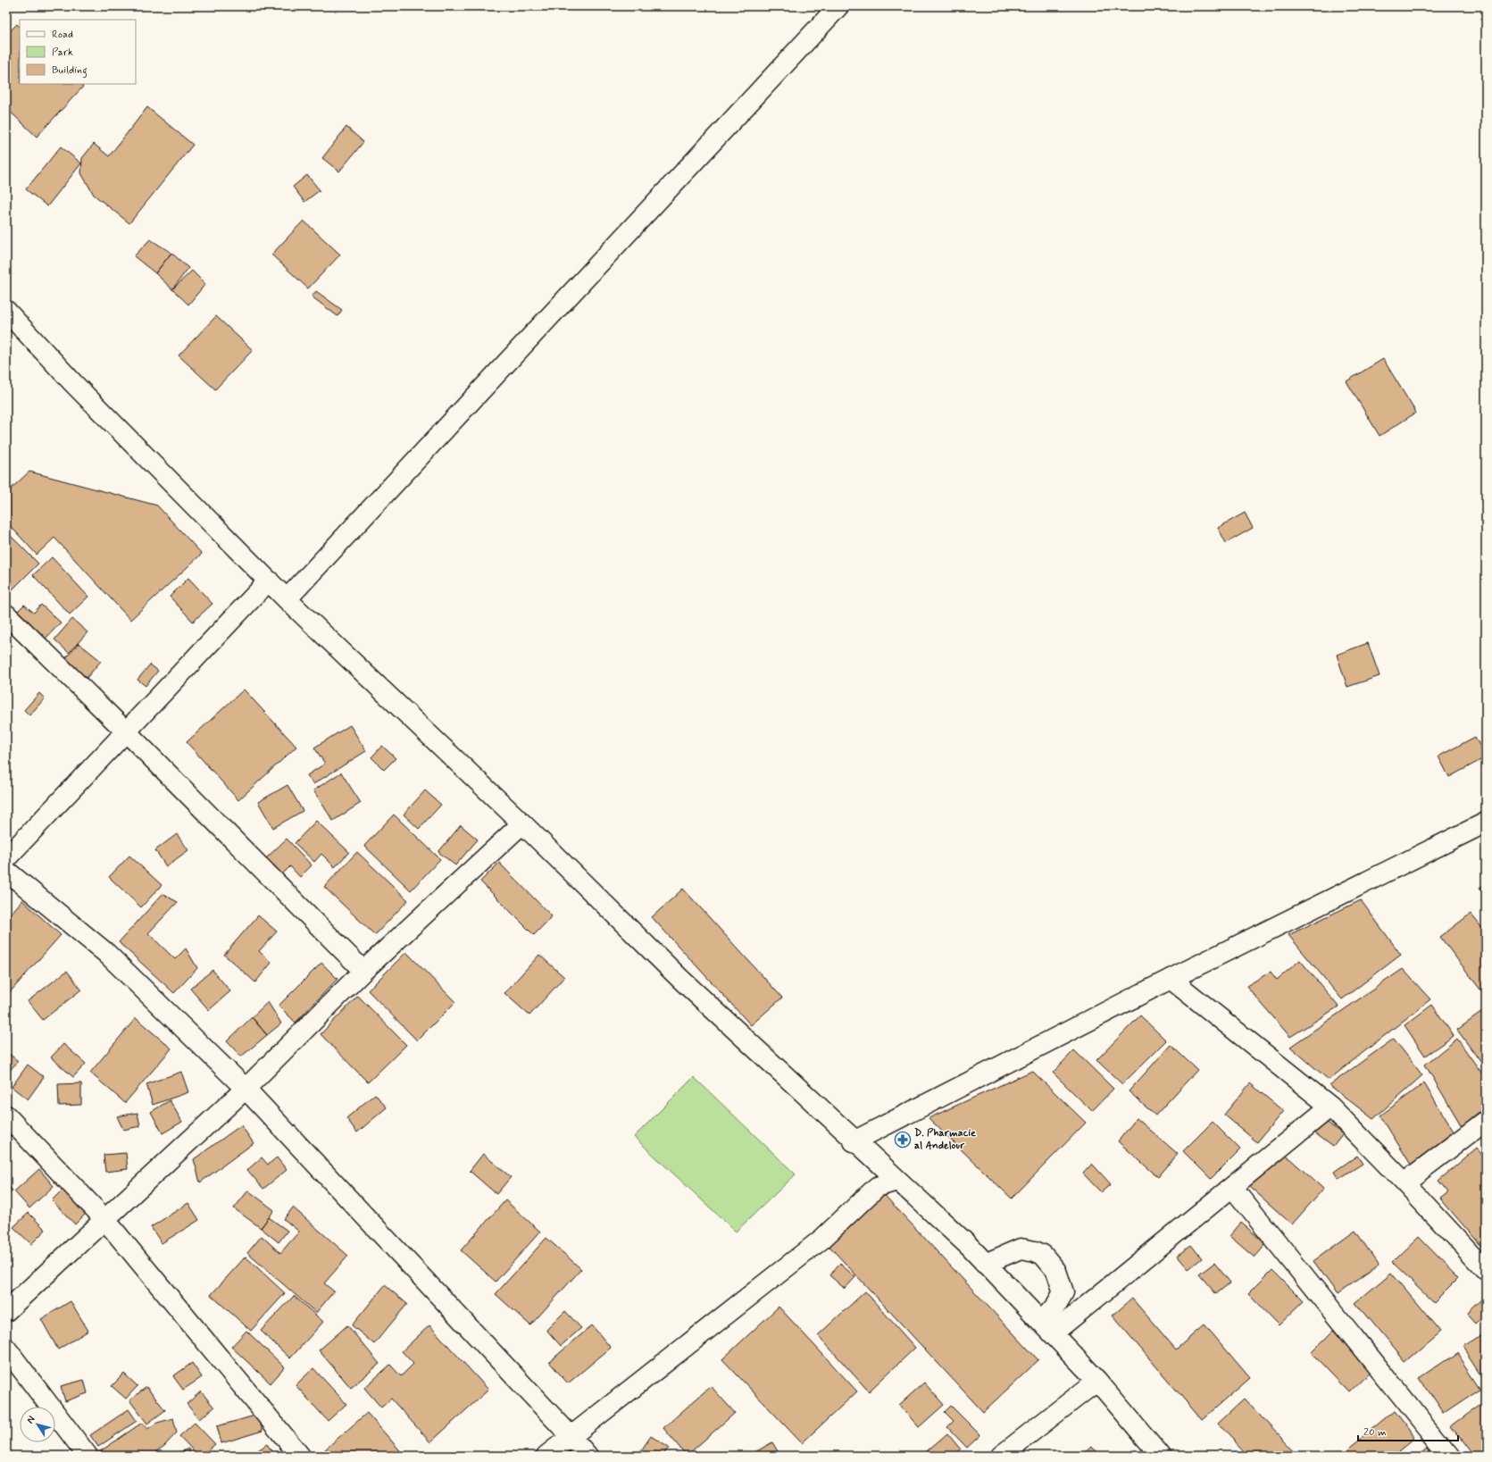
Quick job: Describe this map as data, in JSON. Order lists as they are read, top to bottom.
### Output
{
  "places": {
    "pharmacy": ["D. Pharmacie al Andelour"]
  },
  "legend": ["Road", "Park", "Building"],
  "scale_bar": "20 m",
  "north": "top left"
}
